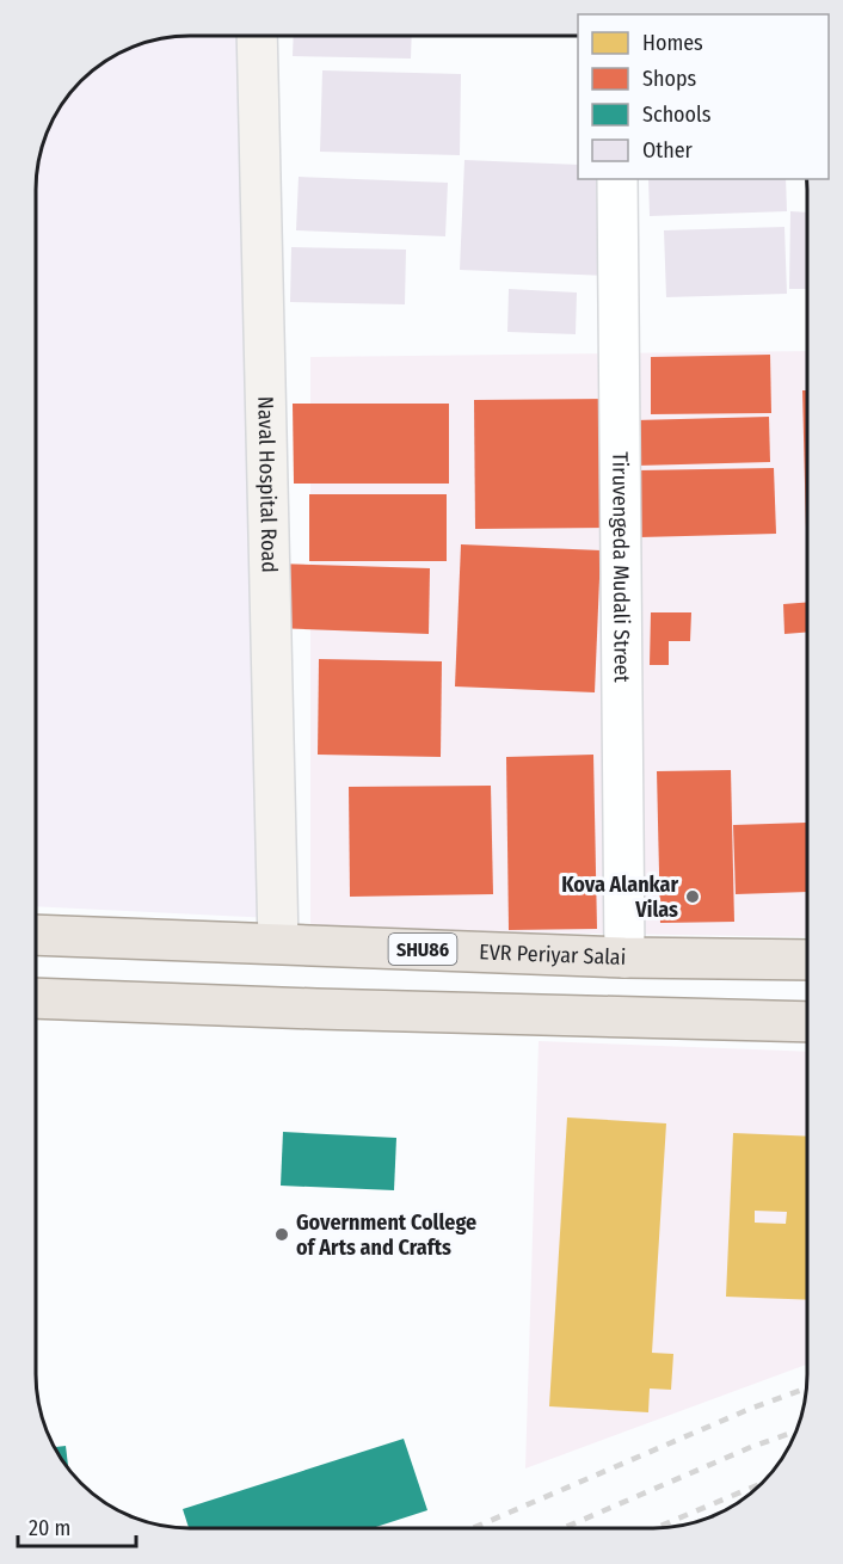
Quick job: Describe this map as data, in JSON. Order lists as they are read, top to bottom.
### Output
{
  "streets": {
    "main road": ["SHU86", "EVR Periyar Salai"],
    "street": ["Naval Hospital Road", "Tiruvengeda Mudali Street"]
  },
  "crossings": [
    ["Naval Hospital Road", "EVR Periyar Salai"],
    ["Tiruvengeda Mudali Street", "EVR Periyar Salai"]
  ],
  "places": ["Kova Alankar Vilas", "Government College of Arts and Crafts"],
  "legend": [
    "Homes",
    "Shops",
    "Schools",
    "Other"
  ],
  "scale_bar": "20 m"
}
